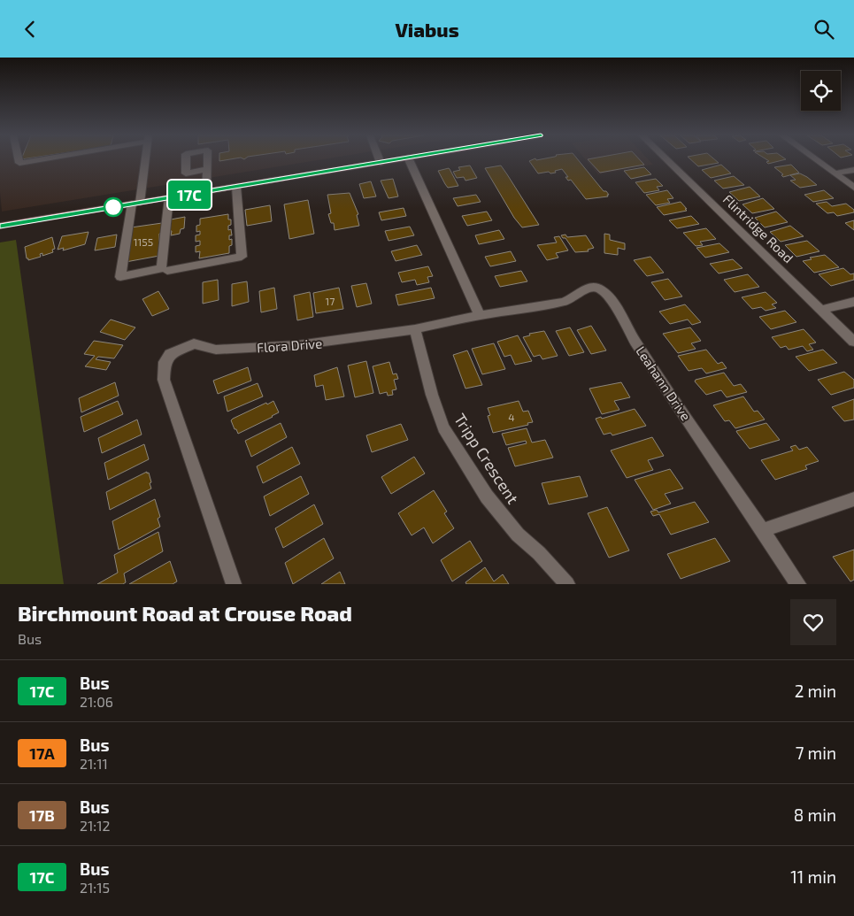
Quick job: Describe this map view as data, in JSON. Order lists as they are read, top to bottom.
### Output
{
  "streets": {
    "street": [
      "Flintridge Road",
      "Flora Drive",
      "Leahann Drive",
      "Tripp Crescent"
    ]
  },
  "crossings": [
    ["Flora Drive", "Leahann Drive"],
    ["Flora Drive", "Tripp Crescent"]
  ],
  "lines": ["bus line 17C"],
  "house_numbers": ["1155", "17", "4"],
  "page": {
    "header": "Viabus",
    "on_map": "17C",
    "heading": ["Birchmount Road at Crouse Road", "Bus"],
    "list": [
      {
        "mark": "17C",
        "name": "Bus",
        "note": "21:06",
        "value": "2 min"
      },
      {
        "mark": "17A",
        "name": "Bus",
        "note": "21:11",
        "value": "7 min"
      },
      {
        "mark": "17B",
        "name": "Bus",
        "note": "21:12",
        "value": "8 min"
      },
      {
        "mark": "17C",
        "name": "Bus",
        "note": "21:15",
        "value": "11 min"
      }
    ]
  }
}
